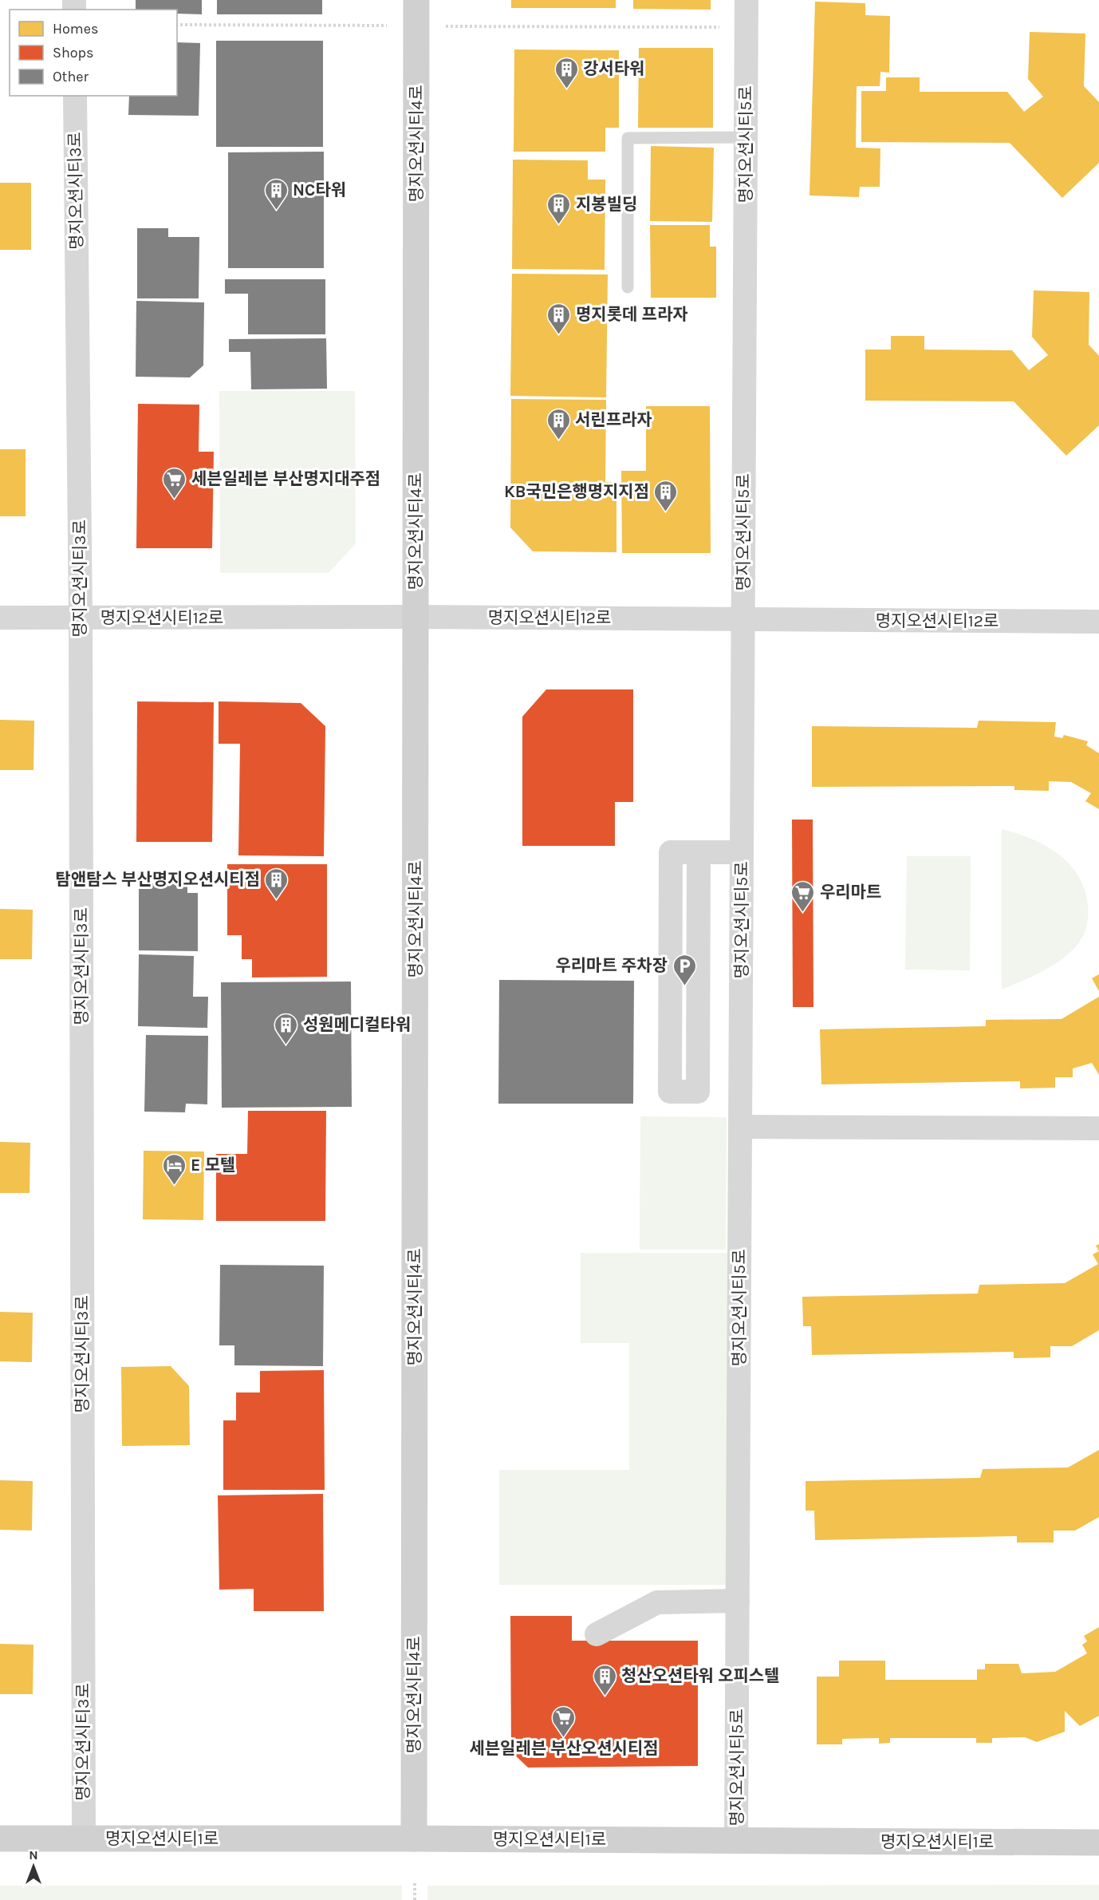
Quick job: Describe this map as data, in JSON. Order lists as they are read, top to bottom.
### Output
{
  "streets": {
    "main road": ["명지오션시티4로", "명지오션시티1로"],
    "street": ["명지오션시티5로", "명지오션시티3로", "명지오션시티12로"]
  },
  "crossings": [
    ["명지오션시티4로", "명지오션시티12로"],
    ["명지오션시티4로", "명지오션시티1로"],
    ["명지오션시티5로", "명지오션시티12로"],
    ["명지오션시티5로", "명지오션시티1로"],
    ["명지오션시티3로", "명지오션시티12로"],
    ["명지오션시티3로", "명지오션시티1로"]
  ],
  "places": {
    "building": [
      "강서타워",
      "NC타워",
      "지봉빌딩",
      "명지롯데 프라자",
      "서린프라자",
      "KB국민은행명지지점",
      "탐앤탐스 부산명지오션시티점",
      "성원메디컬타워",
      "청산오션타워 오피스텔"
    ],
    "supermarket": ["세븐일레븐 부산명지대주점", "우리마트", "세븐일레븐 부산오션시티점"],
    "parking": ["우리마트 주차장"],
    "hotel": ["E 모텔"]
  },
  "legend": ["Homes", "Shops", "Other"],
  "north": "top"
}
